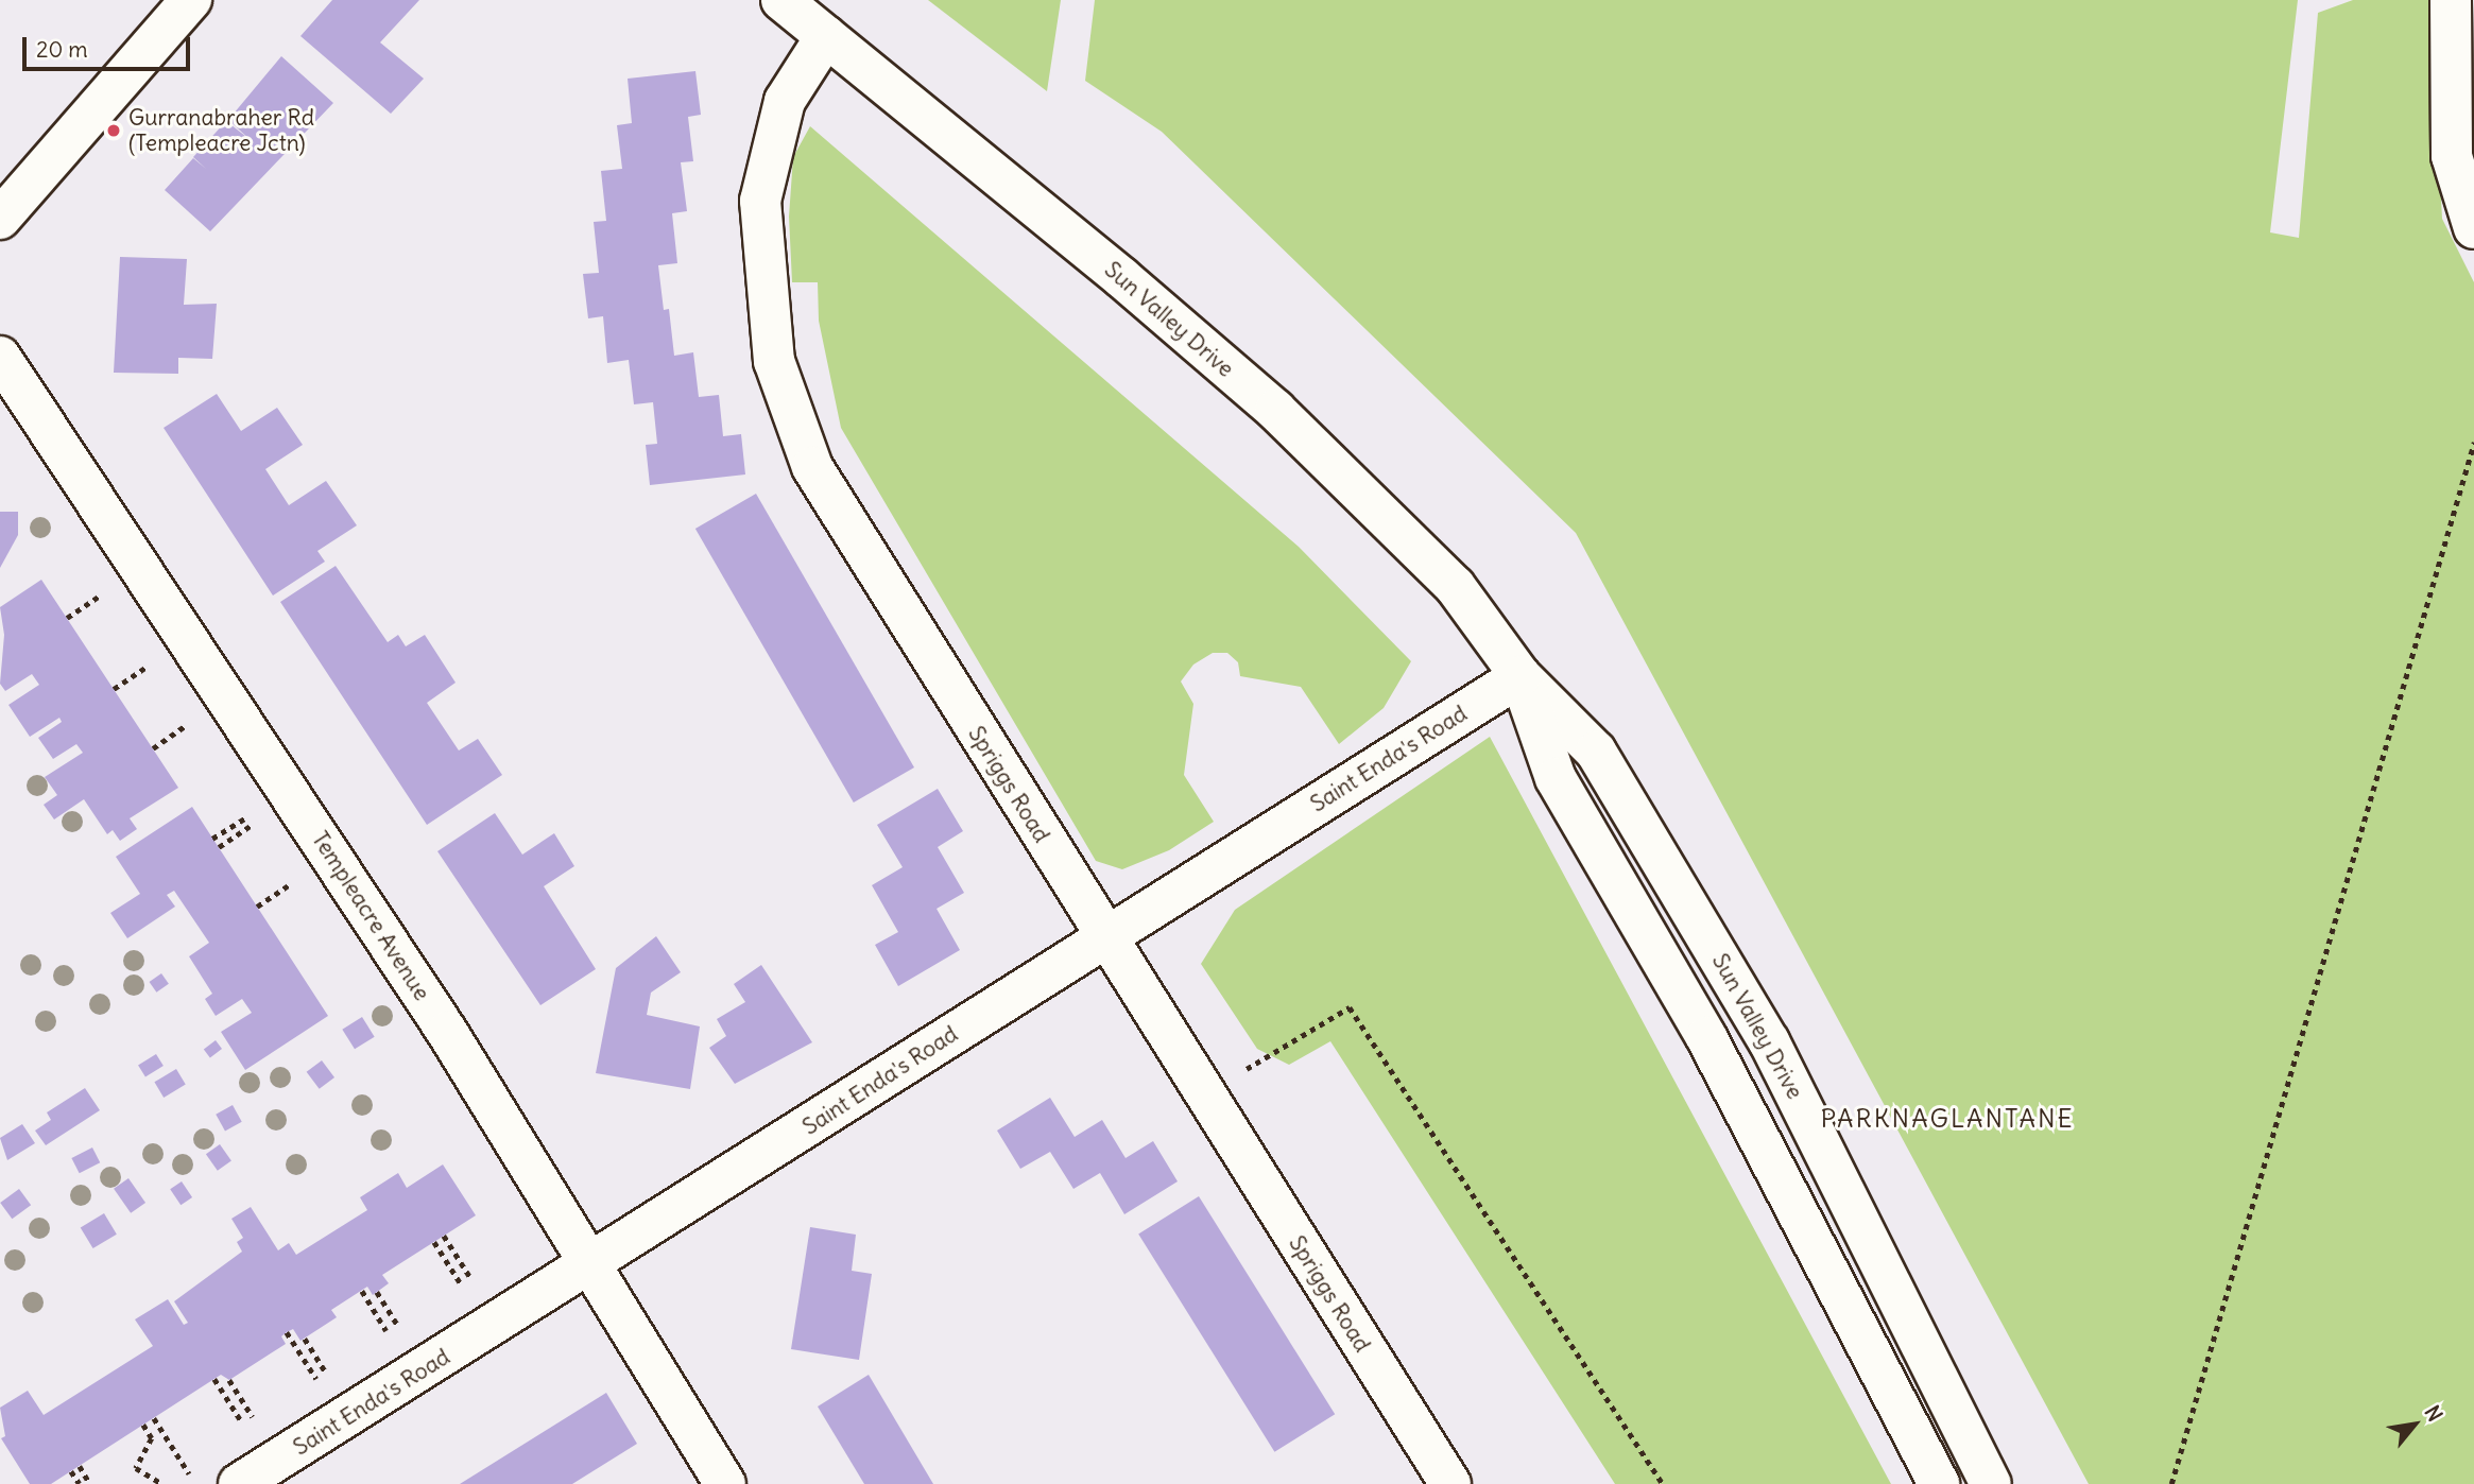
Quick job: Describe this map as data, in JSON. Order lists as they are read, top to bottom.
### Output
{
  "streets": {
    "street": [
      "Sun Valley Drive",
      "Saint Enda's Road",
      "Spriggs Road",
      "Templeacre Avenue"
    ]
  },
  "crossings": [
    ["Sun Valley Drive", "Saint Enda's Road"],
    ["Sun Valley Drive", "Spriggs Road"],
    ["Saint Enda's Road", "Spriggs Road"],
    ["Saint Enda's Road", "Templeacre Avenue"]
  ],
  "districts": ["PARKNAGLANTANE"],
  "places": ["Gurranabraher Rd (Templeacre Jctn)"],
  "scale_bar": "20 m",
  "north": "top right"
}
